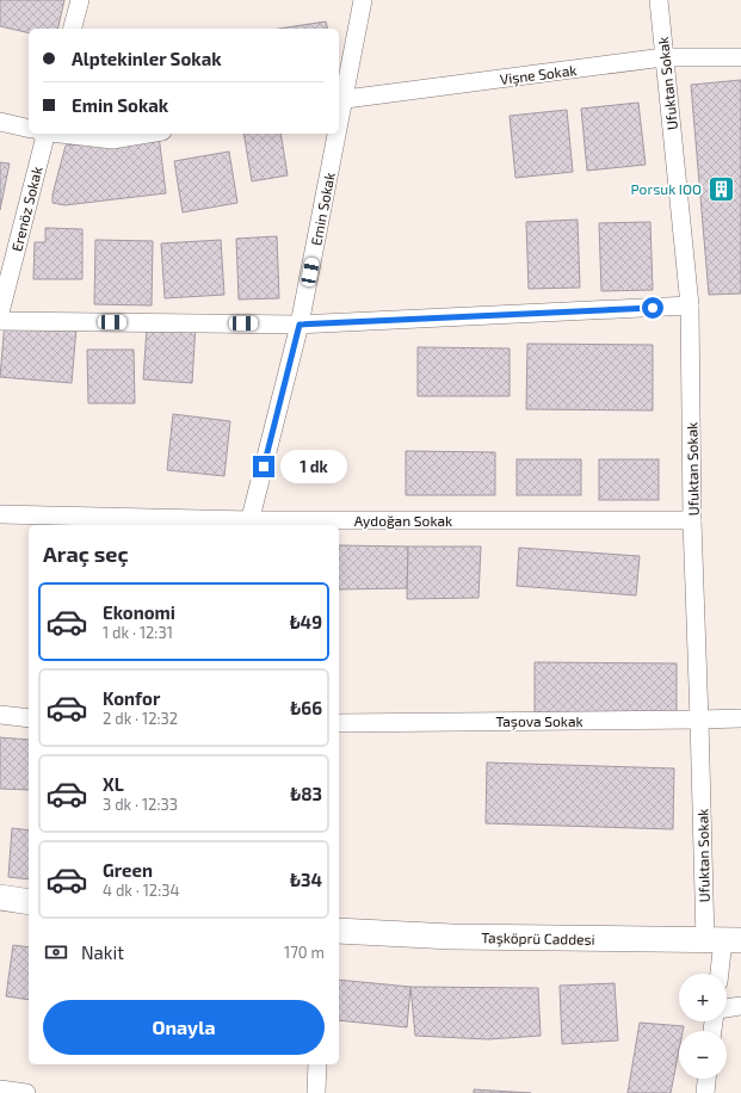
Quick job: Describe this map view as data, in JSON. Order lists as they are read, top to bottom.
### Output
{
  "streets": {
    "main road": ["Taşköprü Caddesi"],
    "street": [
      "Vişne Sokak",
      "Ufuktan Sokak",
      "Erenöz Sokak",
      "Emin Sokak",
      "Aydoğan Sokak",
      "Taşova Sokak"
    ]
  },
  "crossings": [
    ["Vişne Sokak", "Ufuktan Sokak"],
    ["Vişne Sokak", "Emin Sokak"],
    ["Ufuktan Sokak", "Aydoğan Sokak"],
    ["Ufuktan Sokak", "Taşova Sokak"],
    ["Ufuktan Sokak", "Taşköprü Caddesi"],
    ["Emin Sokak", "Aydoğan Sokak"]
  ],
  "places": {
    "building": ["Porsuk IOO"]
  },
  "page": {
    "banner": ["Alptekinler Sokak", "Emin Sokak"],
    "bubble": "1 dk",
    "heading": "Araç seç",
    "list": [
      {
        "name": "Ekonomi",
        "note": "1 dk · 12:31",
        "value": "₺49"
      },
      {
        "name": "Konfor",
        "note": "2 dk · 12:32",
        "value": "₺66"
      },
      {
        "name": "XL",
        "note": "3 dk · 12:33",
        "value": "₺83"
      },
      {
        "name": "Green",
        "note": "4 dk · 12:34",
        "value": "₺34"
      }
    ],
    "pay": ["Nakit", "170 m"],
    "map_buttons": ["+", "−"],
    "buttons": "Onayla"
  }
}
